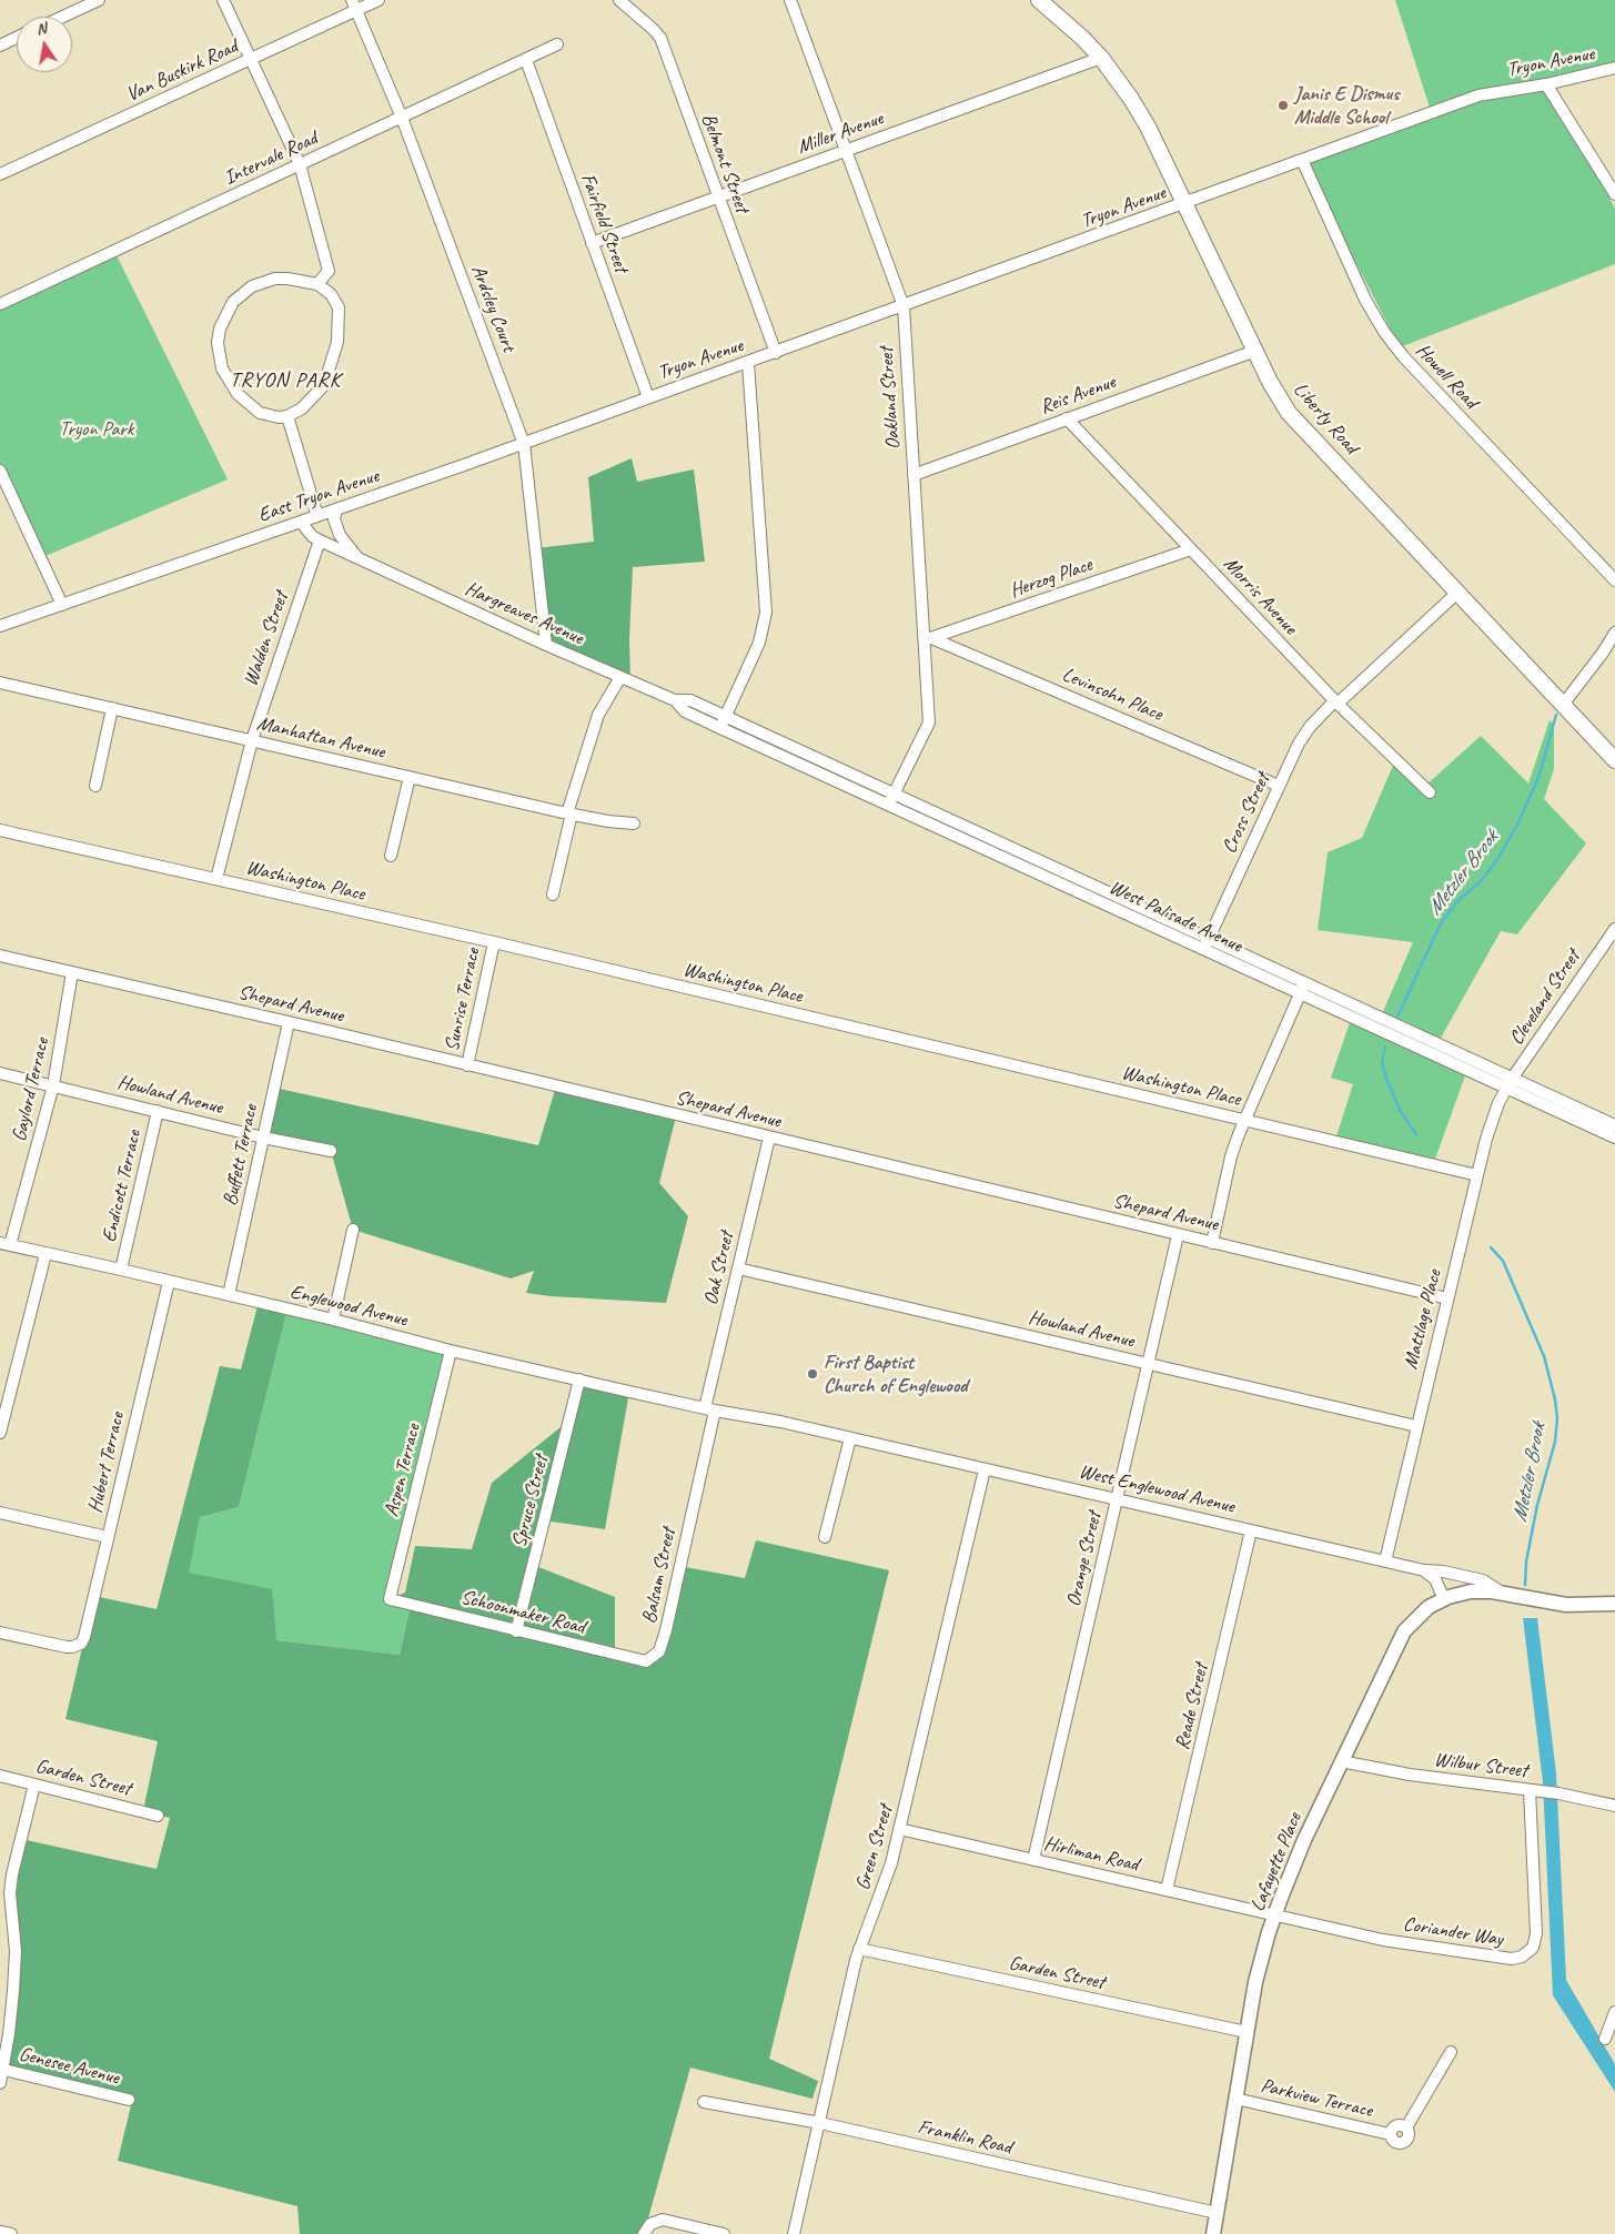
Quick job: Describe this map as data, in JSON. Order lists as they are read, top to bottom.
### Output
{
  "streets": {
    "main road": ["Liberty Road"],
    "street": [
      "Tryon Avenue",
      "Van Buskirk Road",
      "Miller Avenue",
      "Intervale Road",
      "Belmont Street",
      "Fairfield Street",
      "Ardsley Court",
      "Howell Road",
      "Reis Avenue",
      "Oakland Street",
      "East Tryon Avenue",
      "Herzog Place",
      "Morris Avenue",
      "Hargreaves Avenue",
      "Walden Street",
      "Levinsohn Place",
      "Manhattan Avenue",
      "Cross Street",
      "Washington Place",
      "West Palisade Avenue",
      "Cleveland Street",
      "Sunrise Terrace",
      "Shepard Avenue",
      "Gaylord Terrace",
      "Howland Avenue",
      "Buffett Terrace",
      "Endicott Terrace",
      "Oak Street",
      "Englewood Avenue",
      "Mattlage Place",
      "Hubert Terrace",
      "Aspen Terrace",
      "West Englewood Avenue",
      "Spruce Street",
      "Orange Street",
      "Balsam Street",
      "Schoonmaker Road",
      "Reade Street",
      "Wilbur Street",
      "Garden Street",
      "Green Street",
      "Hirliman Road",
      "Lafayette Place",
      "Coriander Way",
      "Genesee Avenue",
      "Parkview Terrace",
      "Franklin Road"
    ]
  },
  "crossings": [
    ["Tryon Avenue", "Belmont Street"],
    ["Tryon Avenue", "Fairfield Street"],
    ["Tryon Avenue", "Howell Road"],
    ["Tryon Avenue", "Oakland Street"],
    ["Tryon Avenue", "Liberty Road"],
    ["Tryon Avenue", "East Tryon Avenue"],
    ["Van Buskirk Road", "Ardsley Court"],
    ["Miller Avenue", "Belmont Street"],
    ["Miller Avenue", "Fairfield Street"],
    ["Miller Avenue", "Oakland Street"],
    ["Miller Avenue", "Liberty Road"],
    ["Intervale Road", "Fairfield Street"],
    ["Intervale Road", "Ardsley Court"],
    ["Fairfield Street", "East Tryon Avenue"],
    ["Ardsley Court", "East Tryon Avenue"],
    ["Ardsley Court", "Hargreaves Avenue"],
    ["Reis Avenue", "Oakland Street"],
    ["Reis Avenue", "Liberty Road"],
    ["Reis Avenue", "Morris Avenue"],
    ["Oakland Street", "Herzog Place"],
    ["Oakland Street", "Levinsohn Place"],
    ["Oakland Street", "West Palisade Avenue"],
    ["Liberty Road", "Cross Street"],
    ["East Tryon Avenue", "Hargreaves Avenue"],
    ["Herzog Place", "Morris Avenue"],
    ["Herzog Place", "Levinsohn Place"],
    ["Morris Avenue", "Cross Street"],
    ["Hargreaves Avenue", "Walden Street"],
    ["Hargreaves Avenue", "West Palisade Avenue"],
    ["Walden Street", "Manhattan Avenue"],
    ["Walden Street", "Washington Place"],
    ["Levinsohn Place", "Cross Street"],
    ["Cross Street", "West Palisade Avenue"],
    ["Washington Place", "Sunrise Terrace"],
    ["Washington Place", "Mattlage Place"],
    ["West Palisade Avenue", "Cleveland Street"],
    ["West Palisade Avenue", "Mattlage Place"],
    ["Cleveland Street", "Mattlage Place"],
    ["Sunrise Terrace", "Shepard Avenue"],
    ["Shepard Avenue", "Gaylord Terrace"],
    ["Shepard Avenue", "Buffett Terrace"],
    ["Shepard Avenue", "Oak Street"],
    ["Shepard Avenue", "Mattlage Place"],
    ["Shepard Avenue", "Orange Street"],
    ["Gaylord Terrace", "Howland Avenue"],
    ["Gaylord Terrace", "Englewood Avenue"],
    ["Howland Avenue", "Buffett Terrace"],
    ["Howland Avenue", "Endicott Terrace"],
    ["Howland Avenue", "Oak Street"],
    ["Howland Avenue", "Mattlage Place"],
    ["Howland Avenue", "Orange Street"],
    ["Buffett Terrace", "Englewood Avenue"],
    ["Endicott Terrace", "Englewood Avenue"],
    ["Oak Street", "West Englewood Avenue"],
    ["Oak Street", "Balsam Street"],
    ["Englewood Avenue", "Hubert Terrace"],
    ["Englewood Avenue", "Aspen Terrace"],
    ["Englewood Avenue", "West Englewood Avenue"],
    ["Englewood Avenue", "Spruce Street"],
    ["Mattlage Place", "West Englewood Avenue"],
    ["Aspen Terrace", "Schoonmaker Road"],
    ["West Englewood Avenue", "Orange Street"],
    ["West Englewood Avenue", "Reade Street"],
    ["West Englewood Avenue", "Green Street"],
    ["West Englewood Avenue", "Lafayette Place"],
    ["Spruce Street", "Schoonmaker Road"],
    ["Orange Street", "Hirliman Road"],
    ["Balsam Street", "Schoonmaker Road"],
    ["Reade Street", "Hirliman Road"],
    ["Wilbur Street", "Lafayette Place"],
    ["Wilbur Street", "Coriander Way"],
    ["Garden Street", "Green Street"],
    ["Garden Street", "Lafayette Place"],
    ["Green Street", "Hirliman Road"],
    ["Green Street", "Franklin Road"],
    ["Hirliman Road", "Lafayette Place"],
    ["Hirliman Road", "Coriander Way"],
    ["Lafayette Place", "Coriander Way"],
    ["Lafayette Place", "Parkview Terrace"],
    ["Lafayette Place", "Franklin Road"]
  ],
  "districts": ["TRYON PARK"],
  "water": ["Metzler Brook"],
  "parks": ["Tryon Park"],
  "places": ["Janis E Dismus Middle School", "First Baptist Church of Englewood"],
  "north": "top"
}
